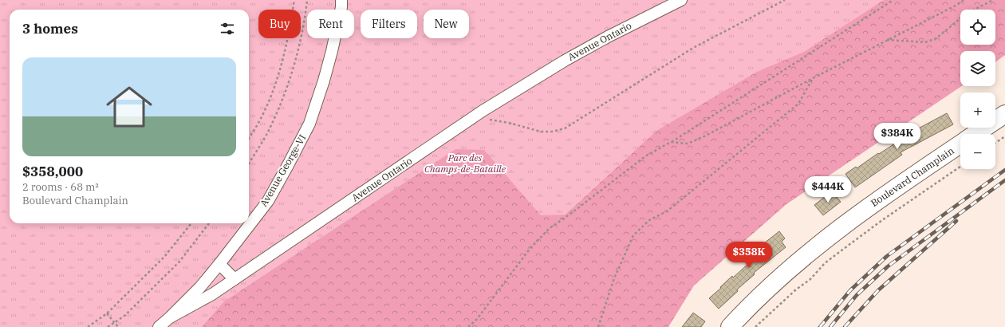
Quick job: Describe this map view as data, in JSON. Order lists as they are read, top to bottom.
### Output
{
  "streets": {
    "main road": ["Boulevard Champlain"],
    "street": ["Avenue Ontario", "Avenue George-VI"]
  },
  "crossings": [
    ["Avenue Ontario", "Avenue George-VI"]
  ],
  "parks": ["Parc des Champs-de-Bataille"],
  "page": {
    "map_buttons": ["+", "−"],
    "chip": [
      "Buy",
      "Rent",
      "Filters",
      "New"
    ],
    "heading": "3 homes",
    "list": [
      {
        "name": "$358,000",
        "note": "2 rooms · 68 m² · Boulevard Champlain"
      }
    ],
    "price": ["$384K", "$444K", "$358K"]
  }
}
